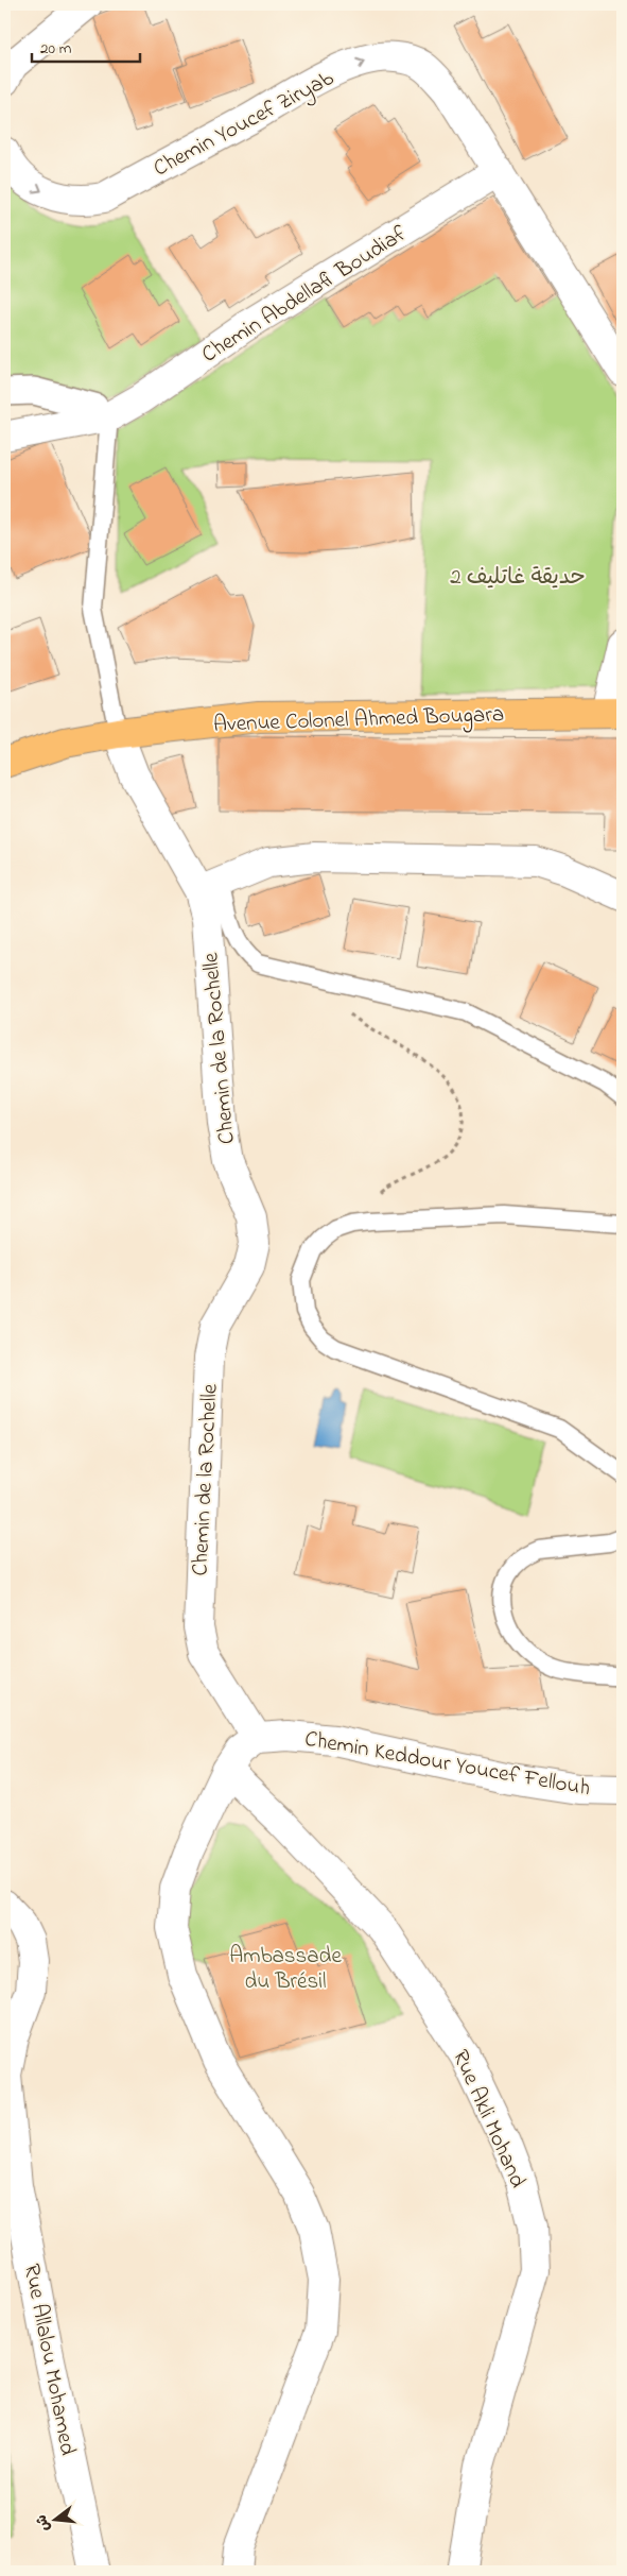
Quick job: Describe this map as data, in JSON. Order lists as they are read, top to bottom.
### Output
{
  "streets": {
    "main road": ["Avenue Colonel Ahmed Bougara"],
    "street": [
      "Chemin Youcef Ziryab",
      "Chemin Abdellafi Boudiaf",
      "Chemin de la Rochelle",
      "Chemin Keddour Youcef Fellouh",
      "Rue Akli Mohand",
      "Rue Allalou Mohamed"
    ]
  },
  "crossings": [
    ["Chemin Youcef Ziryab", "Chemin Abdellafi Boudiaf"],
    ["Avenue Colonel Ahmed Bougara", "Chemin de la Rochelle"],
    ["Chemin de la Rochelle", "Chemin Keddour Youcef Fellouh"]
  ],
  "one_way": ["Chemin Youcef Ziryab"],
  "parks": ["حديقة غاتليف 2", "Ambassade du Brésil"],
  "scale_bar": "20 m",
  "north": "left"
}
